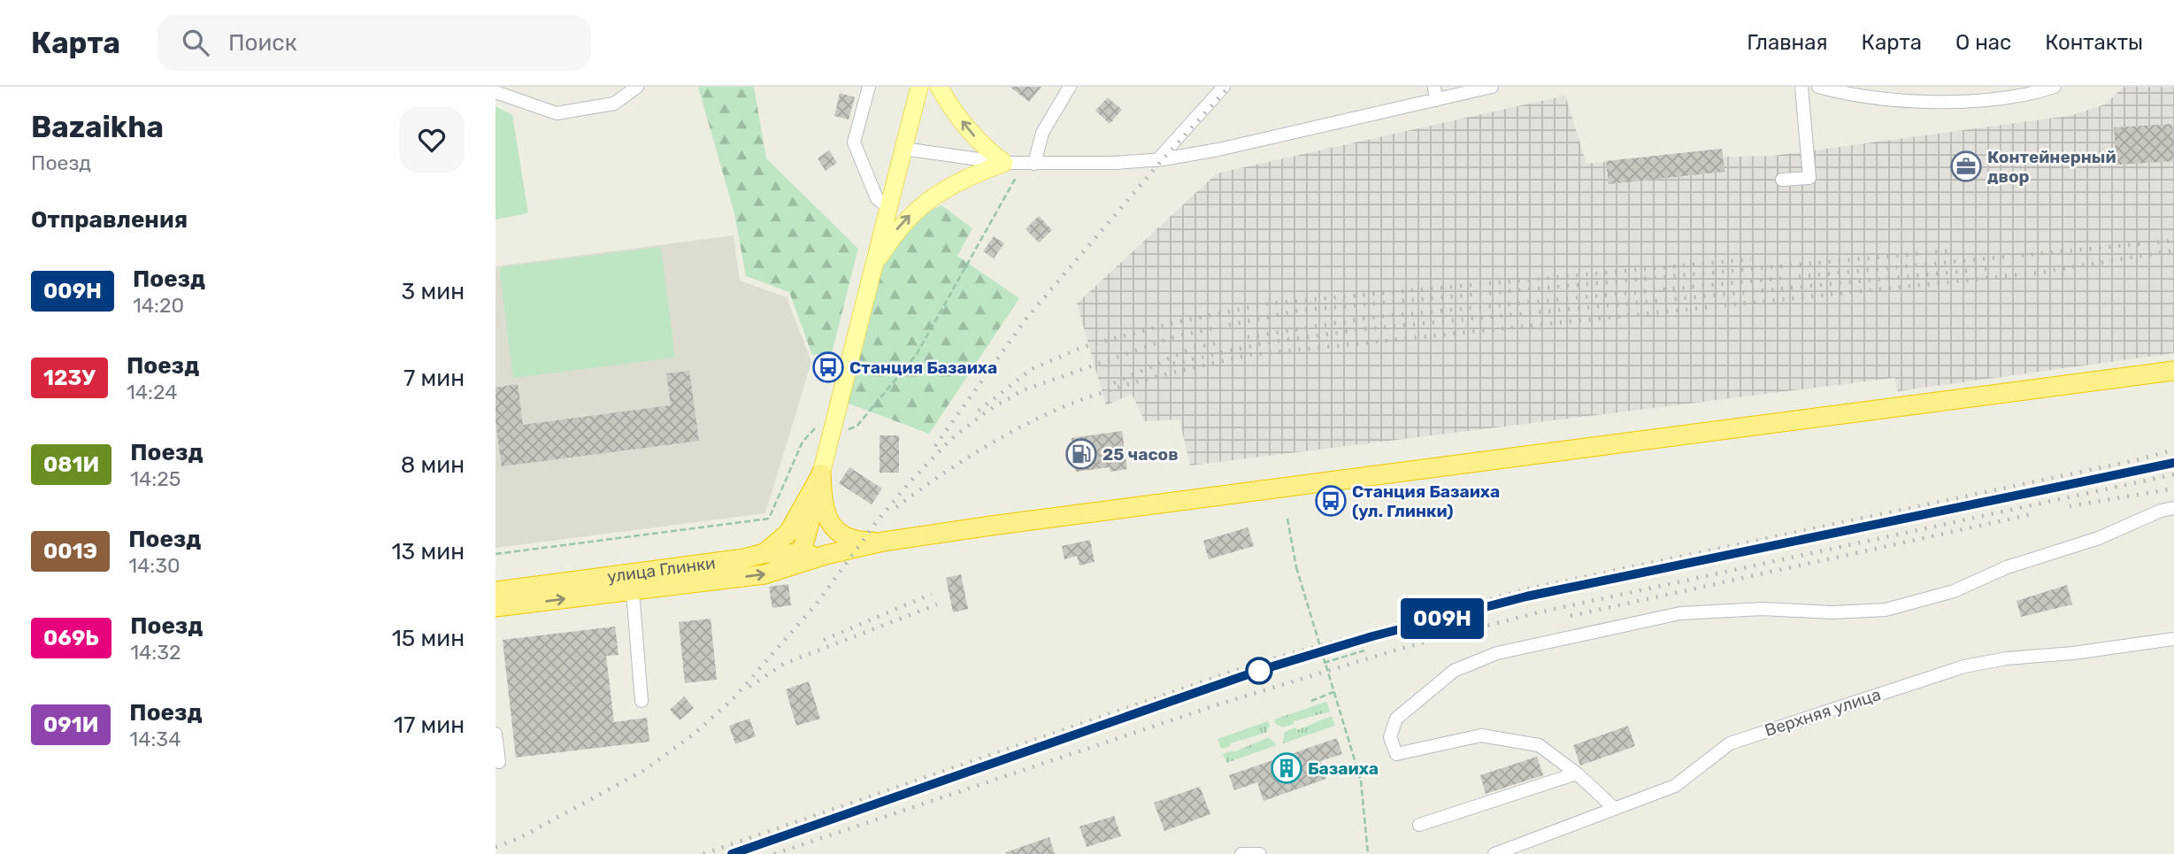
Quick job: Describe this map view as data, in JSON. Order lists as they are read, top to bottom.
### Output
{
  "streets": {
    "highway": ["улица Глинки"],
    "street": ["Верхняя улица"]
  },
  "places": {
    "office": ["Контейнерный двор"],
    "bus stop": ["Станция Базаиха", "Станция Базаиха (ул. Глинки)"],
    "fuel station": ["25 часов"],
    "building": ["Базаиха"]
  },
  "page": {
    "header": "Карта",
    "search": "Поиск",
    "nav": [
      "Главная",
      "Карта",
      "О нас",
      "Контакты"
    ],
    "heading": [
      ["Bazaikha", "Поезд"],
      "Отправления"
    ],
    "on_map": "009Н",
    "list": [
      {
        "mark": "009Н",
        "name": "Поезд",
        "note": "14:20",
        "value": "3 мин"
      },
      {
        "mark": "123У",
        "name": "Поезд",
        "note": "14:24",
        "value": "7 мин"
      },
      {
        "mark": "081И",
        "name": "Поезд",
        "note": "14:25",
        "value": "8 мин"
      },
      {
        "mark": "001Э",
        "name": "Поезд",
        "note": "14:30",
        "value": "13 мин"
      },
      {
        "mark": "069Ь",
        "name": "Поезд",
        "note": "14:32",
        "value": "15 мин"
      },
      {
        "mark": "091И",
        "name": "Поезд",
        "note": "14:34",
        "value": "17 мин"
      }
    ]
  }
}
